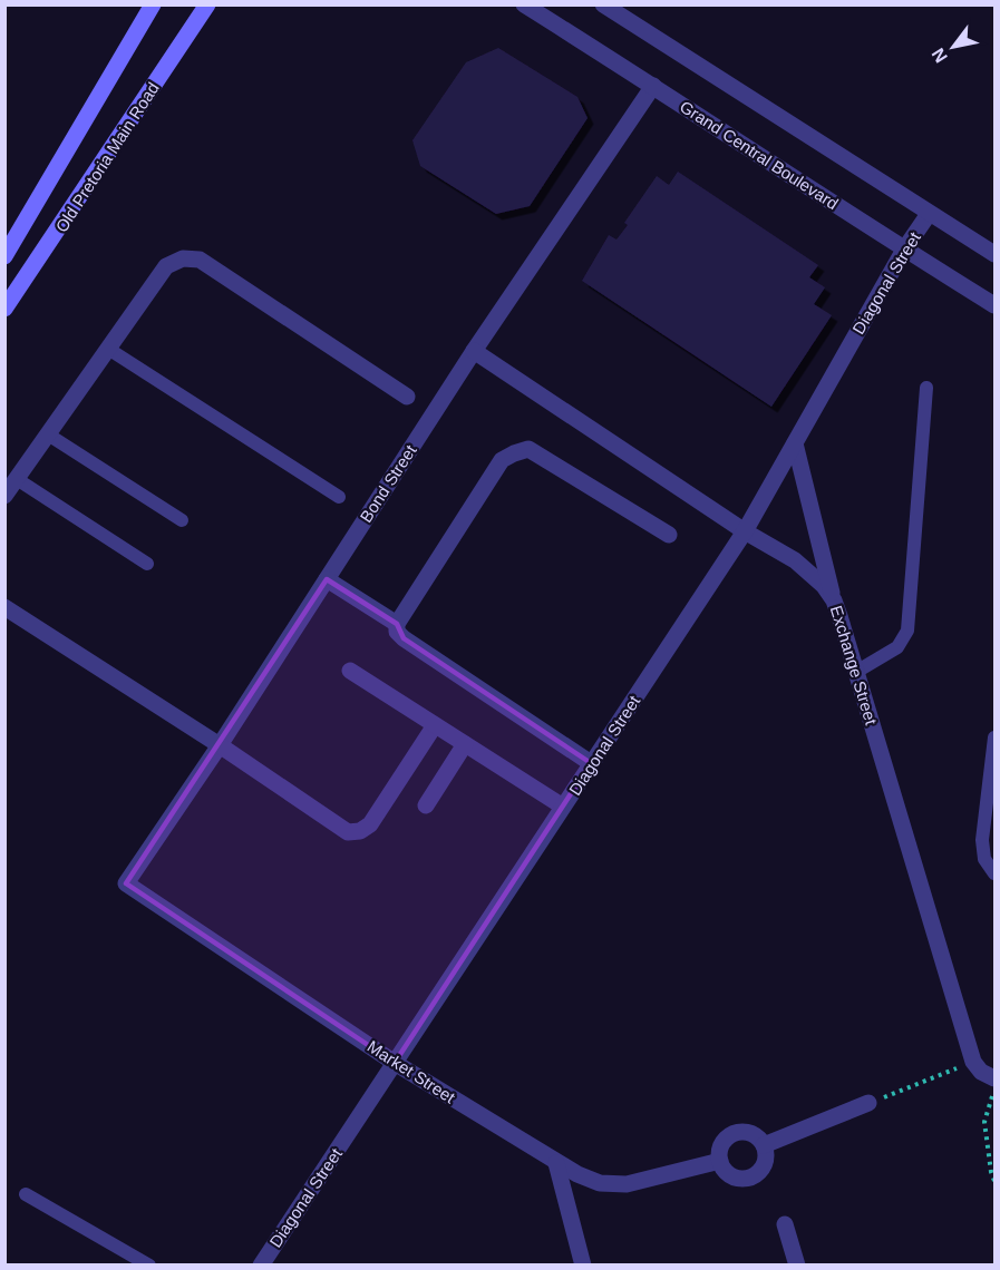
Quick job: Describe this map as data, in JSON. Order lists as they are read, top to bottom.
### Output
{
  "streets": {
    "main road": ["Old Pretoria Main Road"],
    "street": [
      "Grand Central Boulevard",
      "Diagonal Street",
      "Bond Street",
      "Exchange Street",
      "Market Street"
    ]
  },
  "crossings": [
    ["Grand Central Boulevard", "Diagonal Street"],
    ["Grand Central Boulevard", "Bond Street"],
    ["Diagonal Street", "Exchange Street"],
    ["Diagonal Street", "Market Street"],
    ["Bond Street", "Exchange Street"],
    ["Bond Street", "Market Street"]
  ],
  "north": "bottom left"
}
